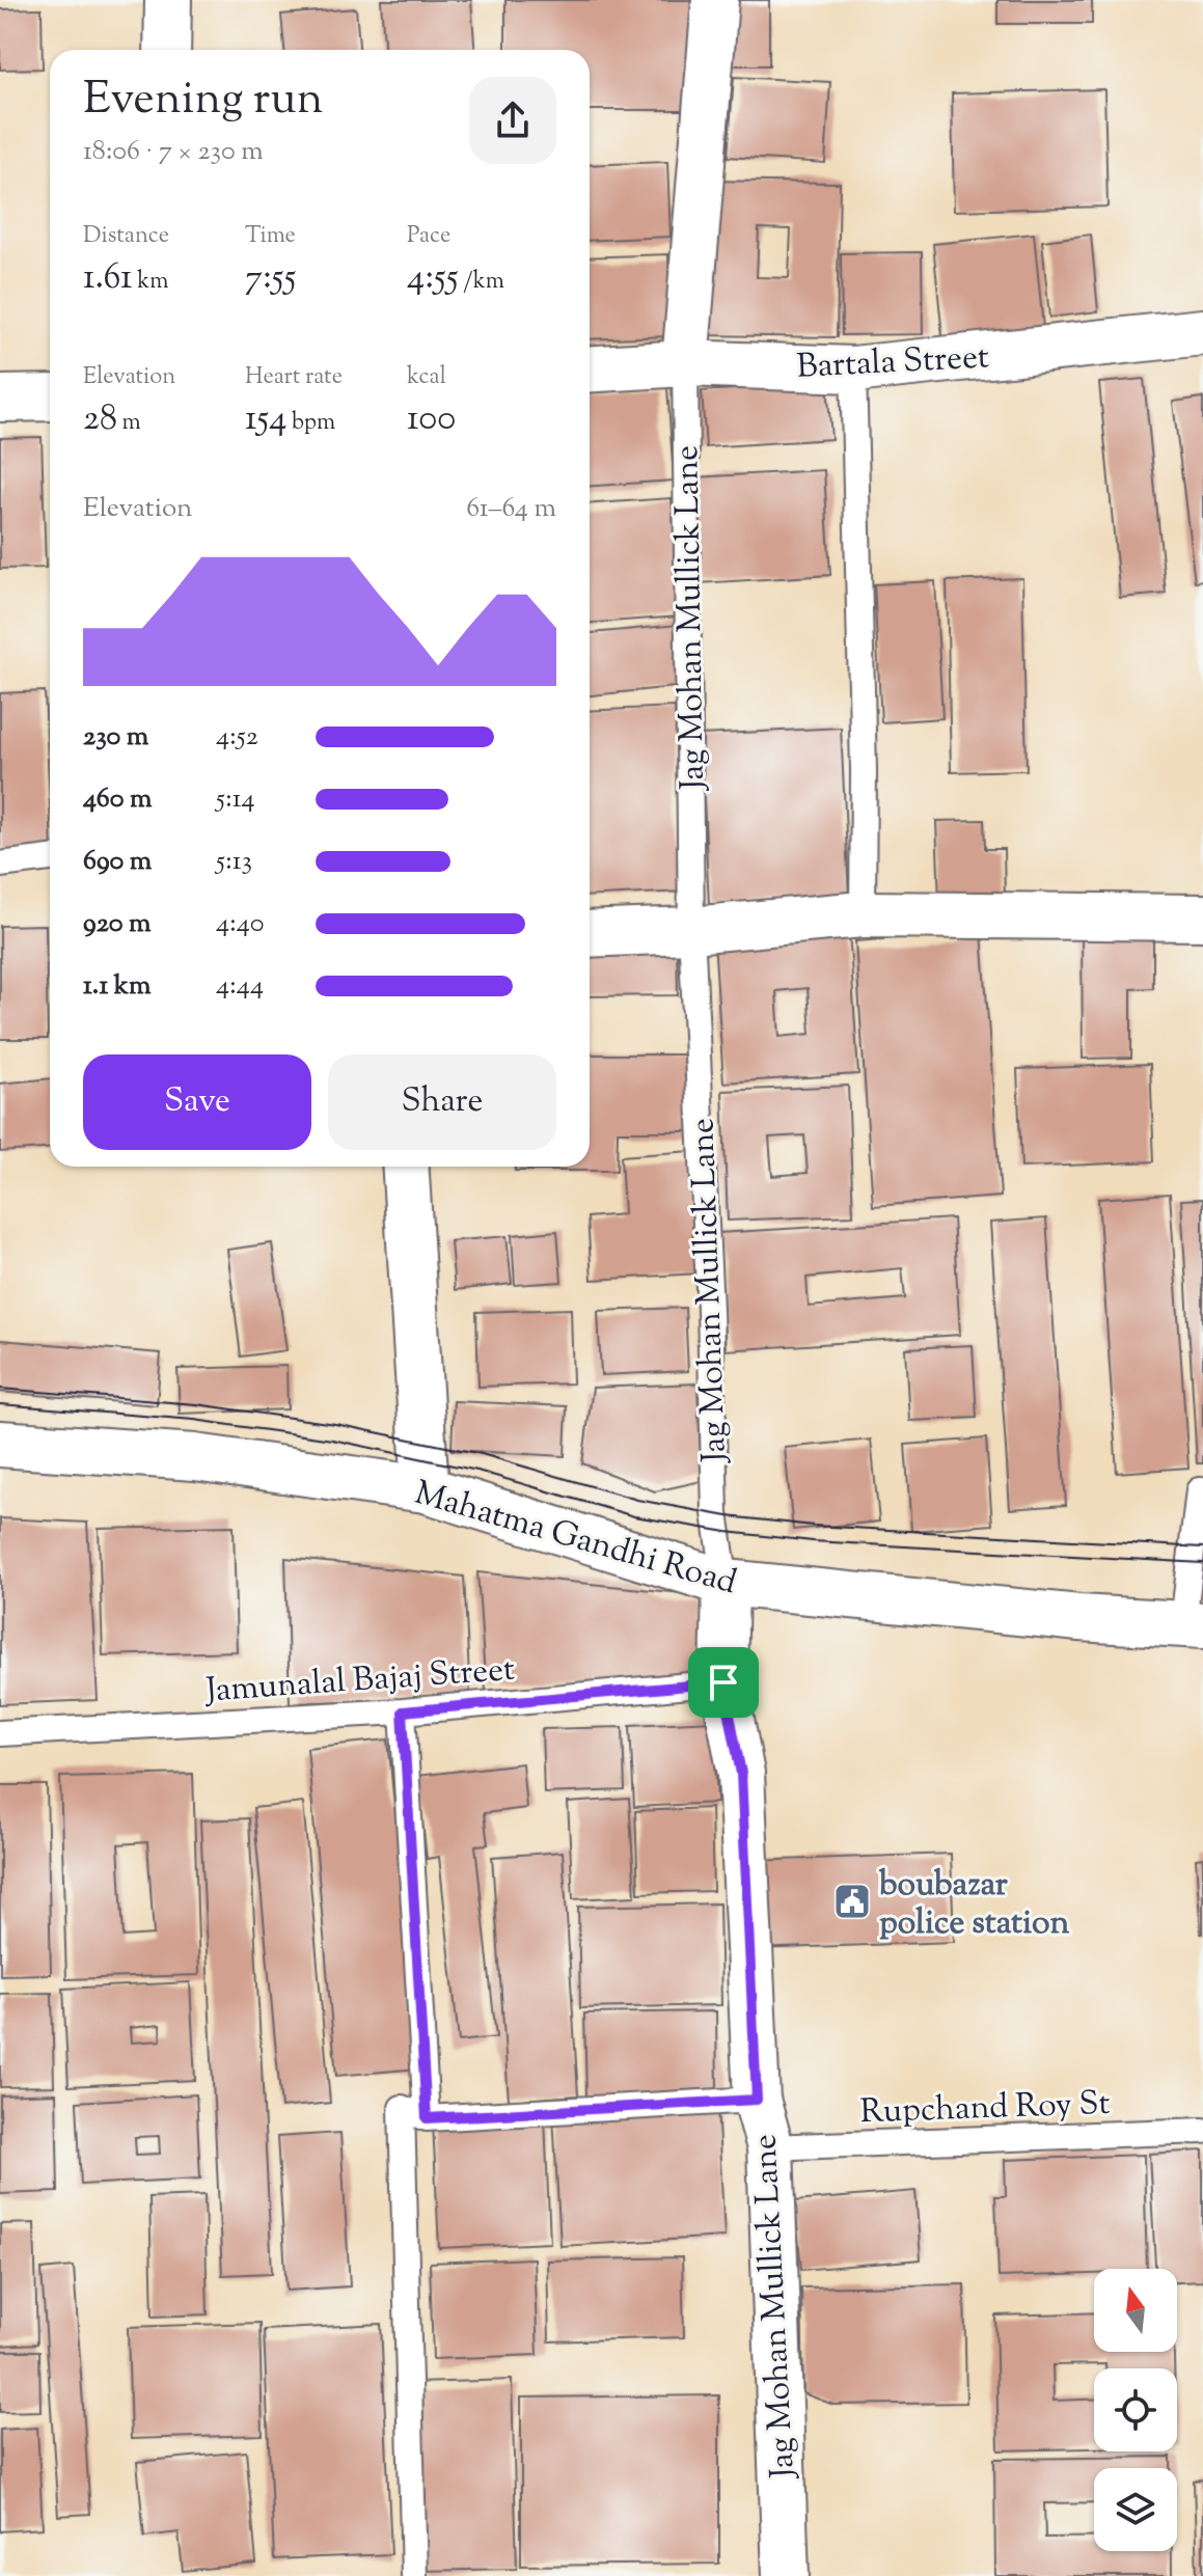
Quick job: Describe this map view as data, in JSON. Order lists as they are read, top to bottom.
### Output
{
  "streets": {
    "street": ["Bartala Street", "Jag Mohan Mullick Lane", "Mahatma Gandhi Road"],
    "lane": ["Jamunalal Bajaj Street", "Rupchand Roy St"]
  },
  "crossings": [
    ["Bartala Street", "Jag Mohan Mullick Lane"],
    ["Jag Mohan Mullick Lane", "Mahatma Gandhi Road"],
    ["Jag Mohan Mullick Lane", "Jamunalal Bajaj Street"],
    ["Jag Mohan Mullick Lane", "Rupchand Roy St"]
  ],
  "places": {
    "public building": ["boubazar police station"]
  },
  "north": "top",
  "page": {
    "heading": ["Evening run", "18:06 · 7 × 230 m"],
    "stats": [
      ["Distance", "1.61 km"],
      ["Time", "7:55"],
      ["Pace", "4:55 /km"],
      ["Elevation", "28 m"],
      ["Heart rate", "154 bpm"],
      ["kcal", "100"]
    ],
    "chart": ["Elevation", "61–64 m"],
    "list": [
      {
        "name": "230 m",
        "note": "4:52"
      },
      {
        "name": "460 m",
        "note": "5:14"
      },
      {
        "name": "690 m",
        "note": "5:13"
      },
      {
        "name": "920 m",
        "note": "4:40"
      },
      {
        "name": "1.1 km",
        "note": "4:44"
      }
    ],
    "buttons": ["Save", "Share"]
  }
}
